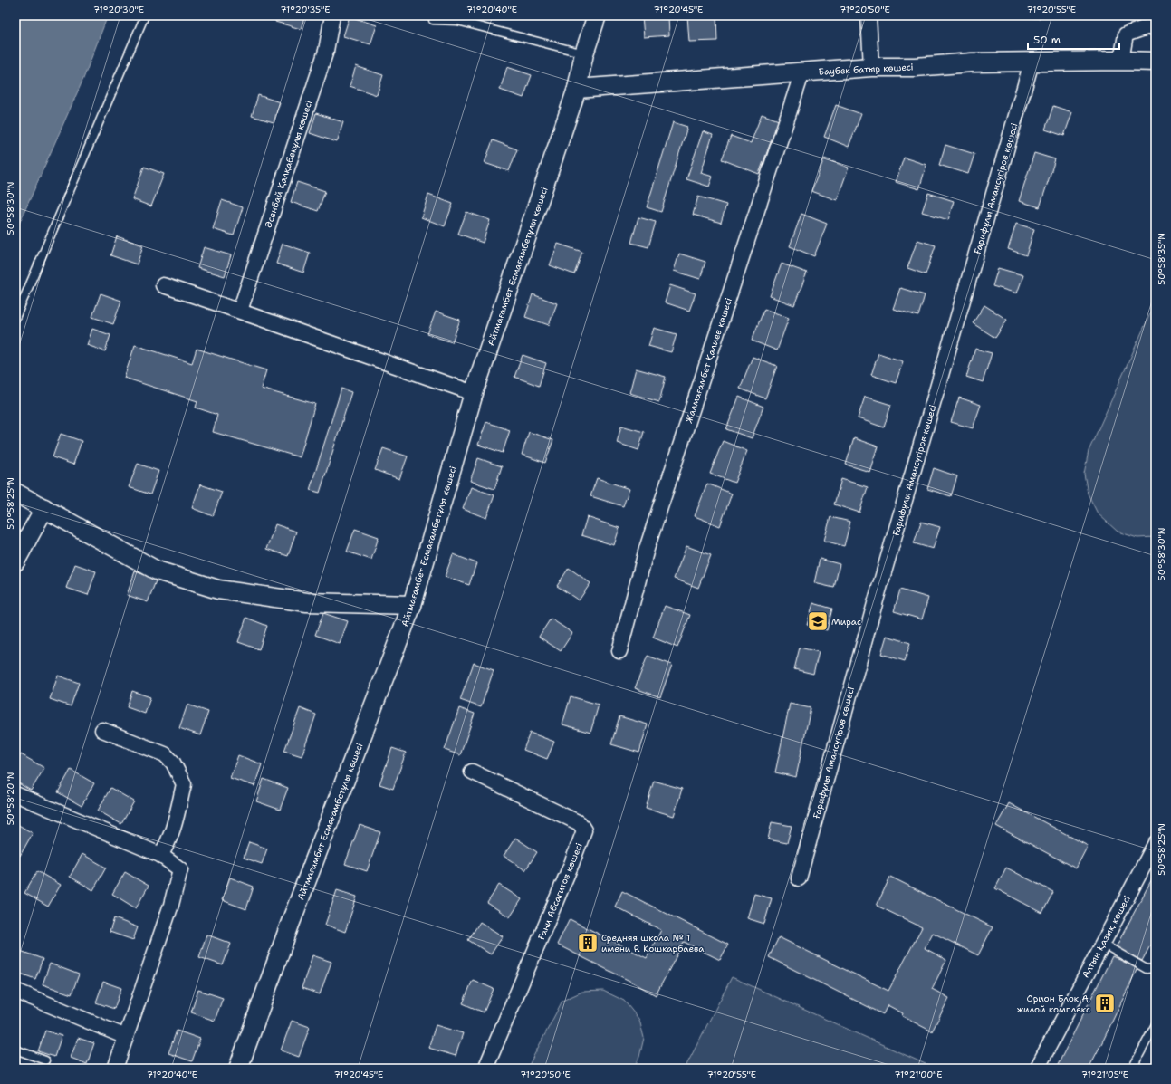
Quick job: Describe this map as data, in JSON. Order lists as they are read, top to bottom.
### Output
{
  "streets": {
    "street": [
      "Баубек батыр көшесі",
      "Әсенбай Қалқабекұлы көшесі",
      "Ғарифұлы Амансүгіров көшесі",
      "Айтмағамбет Есмағамбетұлы көшесі",
      "Жалмағамбет Қалиев көшесі",
      "Ғани Абсагитов көшесі",
      "Алтын Қазық көшесі"
    ]
  },
  "crossings": [
    ["Баубек батыр көшесі", "Ғарифұлы Амансүгіров көшесі"],
    ["Баубек батыр көшесі", "Айтмағамбет Есмағамбетұлы көшесі"],
    ["Баубек батыр көшесі", "Жалмағамбет Қалиев көшесі"]
  ],
  "places": {
    "school or university": ["Мирас"],
    "building": ["Средняя школа № 1 имени Р. Кошкарбаева", "Орион Блок А, жилой комплекс"]
  },
  "scale_bar": "50 m",
  "coordinates": [
    "71°20'30\"E",
    "71°20'35\"E",
    "71°20'40\"E",
    "71°20'45\"E",
    "71°20'50\"E",
    "71°20'55\"E",
    "50°58'30\"N",
    "50°58'35\"N",
    "50°58'25\"N",
    "50°58'20\"N",
    "71°21'00\"E",
    "71°21'05\"E"
  ]
}
